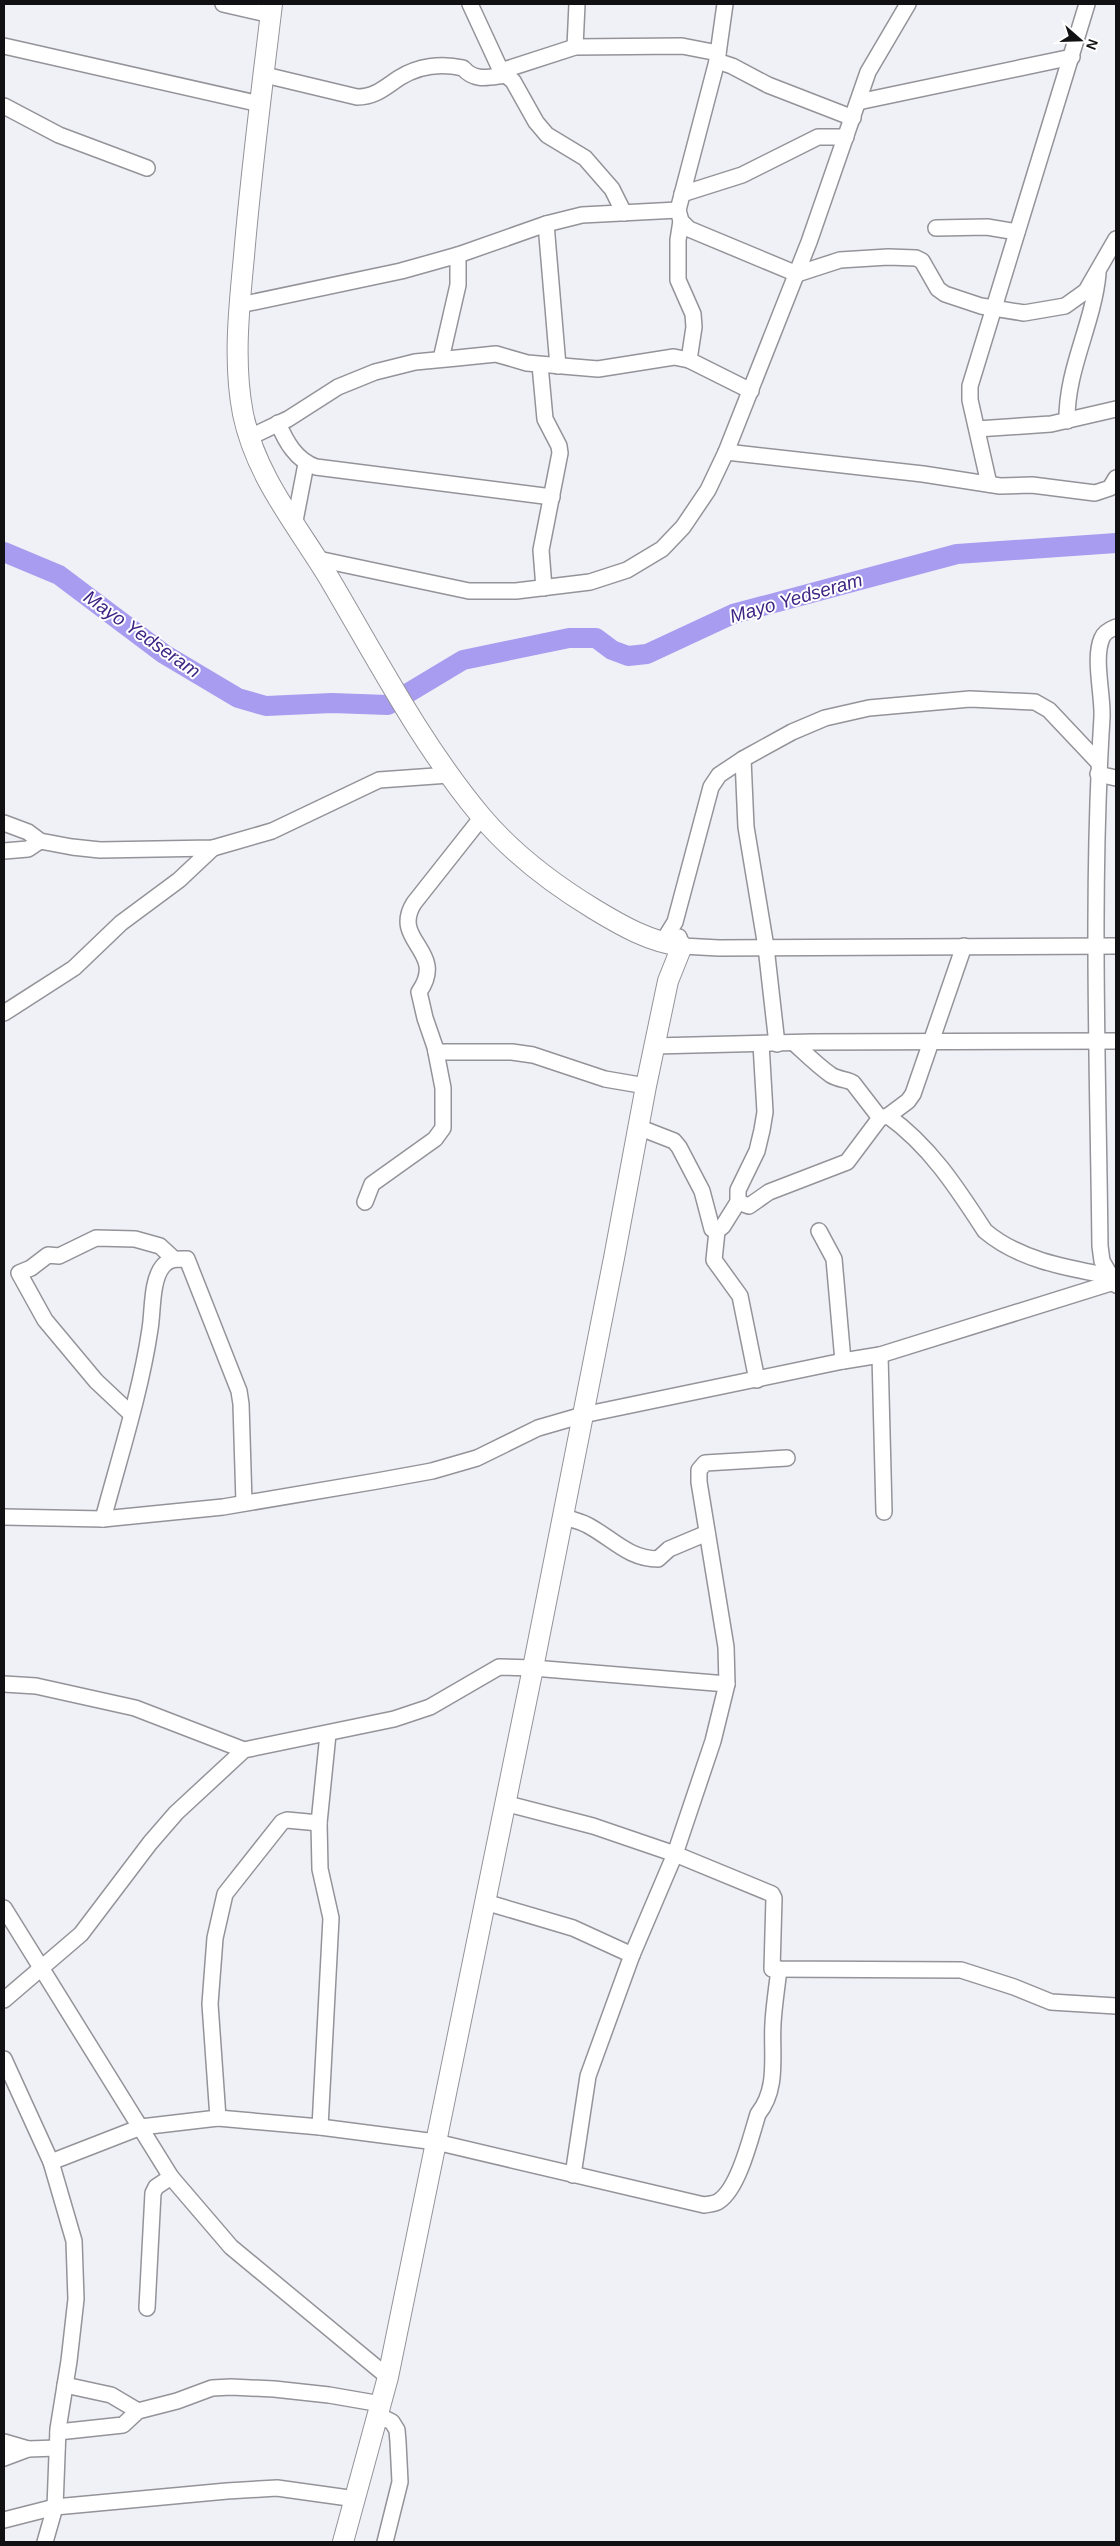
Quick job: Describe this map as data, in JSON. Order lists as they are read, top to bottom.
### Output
{
  "water": ["Mayo Yedseram"],
  "north": "right"
}
